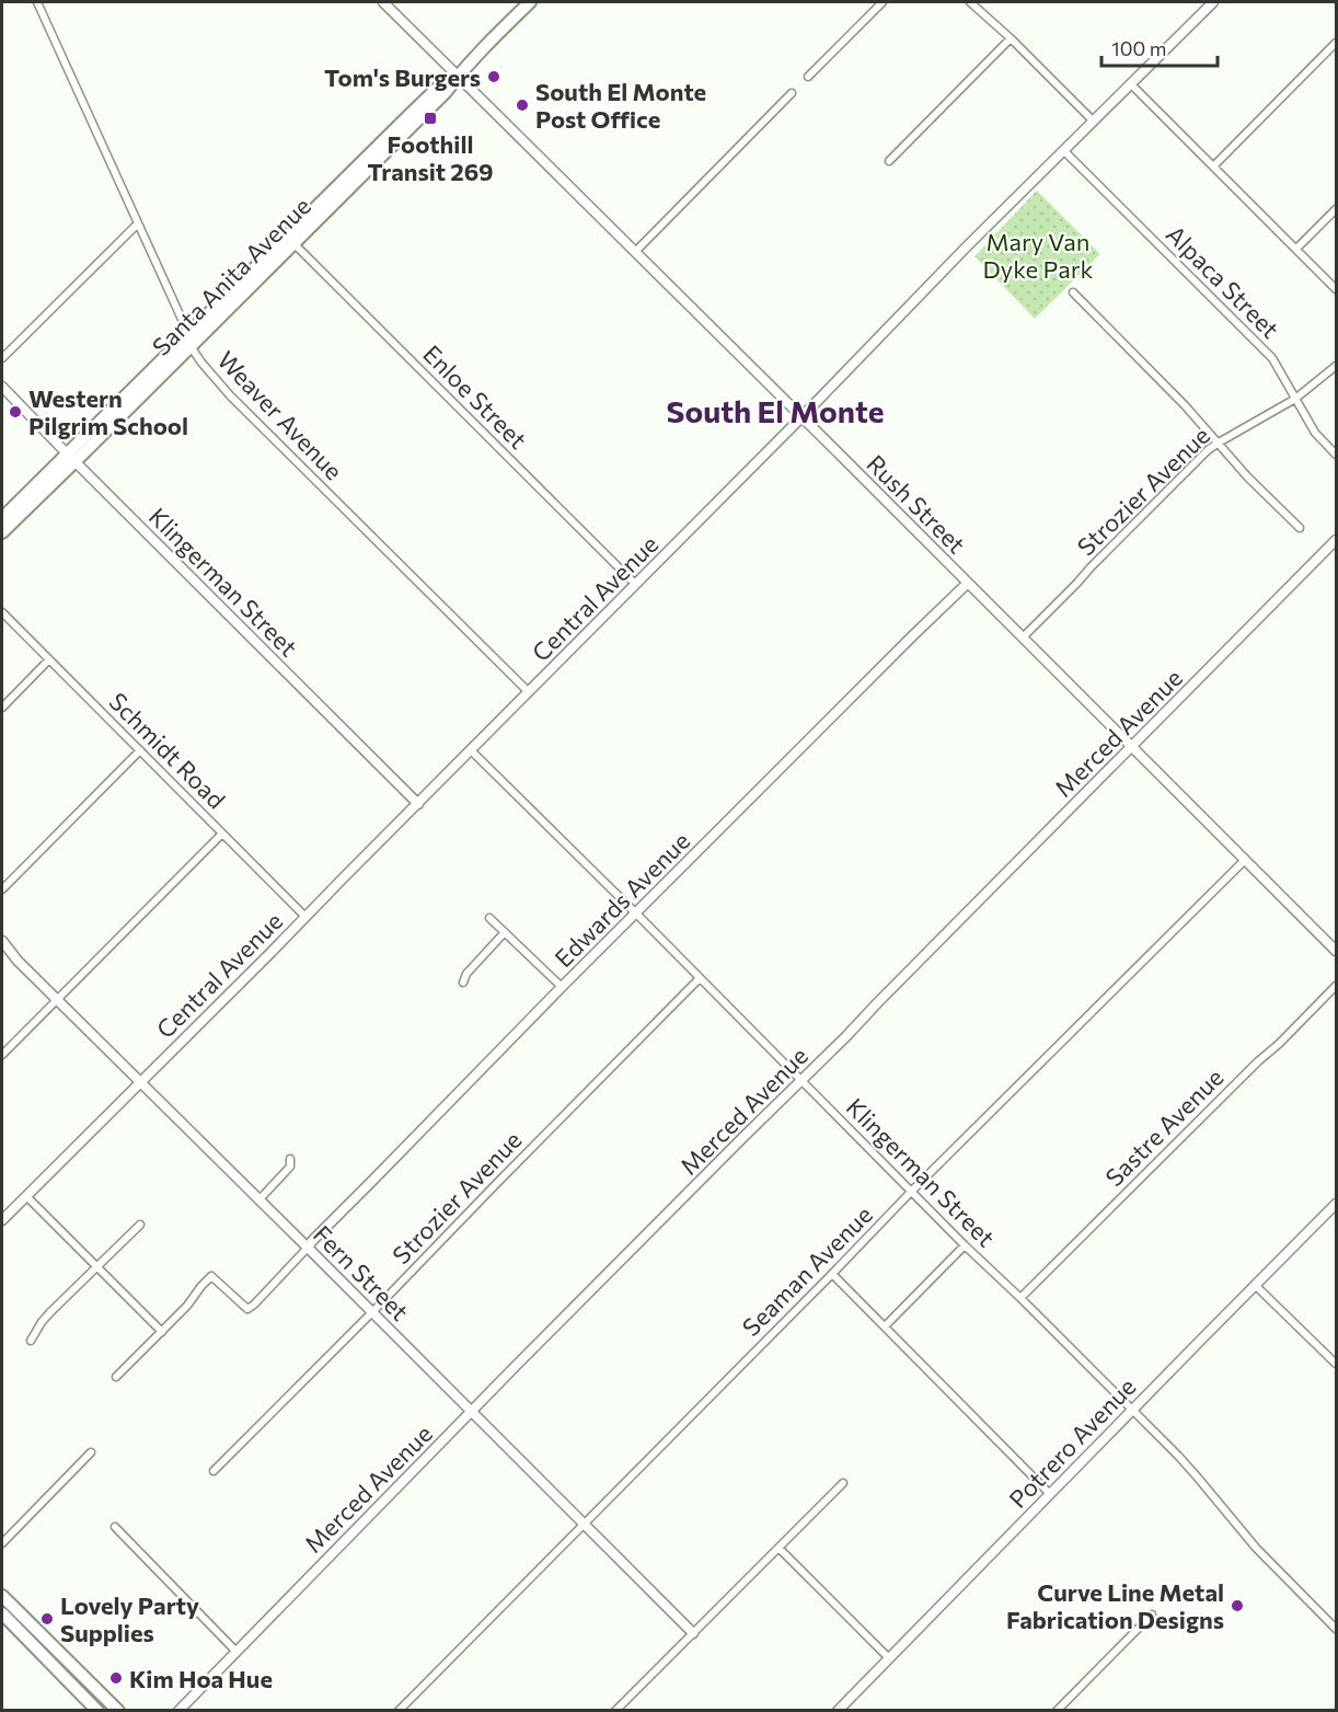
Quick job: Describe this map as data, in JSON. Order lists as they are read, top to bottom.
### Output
{
  "streets": {
    "main road": ["Santa Anita Avenue"],
    "street": [
      "Alpaca Street",
      "Enloe Street",
      "Weaver Avenue",
      "Strozier Avenue",
      "Rush Street",
      "Klingerman Street",
      "Central Avenue",
      "Merced Avenue",
      "Schmidt Road",
      "Edwards Avenue",
      "Sastre Avenue",
      "Seaman Avenue",
      "Fern Street",
      "Potrero Avenue"
    ]
  },
  "crossings": [
    ["Santa Anita Avenue", "Enloe Street"],
    ["Santa Anita Avenue", "Weaver Avenue"],
    ["Santa Anita Avenue", "Rush Street"],
    ["Santa Anita Avenue", "Klingerman Street"],
    ["Alpaca Street", "Strozier Avenue"],
    ["Alpaca Street", "Central Avenue"],
    ["Enloe Street", "Central Avenue"],
    ["Weaver Avenue", "Central Avenue"],
    ["Strozier Avenue", "Rush Street"],
    ["Strozier Avenue", "Klingerman Street"],
    ["Strozier Avenue", "Fern Street"],
    ["Rush Street", "Central Avenue"],
    ["Rush Street", "Merced Avenue"],
    ["Rush Street", "Edwards Avenue"],
    ["Rush Street", "Seaman Avenue"],
    ["Klingerman Street", "Central Avenue"],
    ["Klingerman Street", "Merced Avenue"],
    ["Klingerman Street", "Edwards Avenue"],
    ["Klingerman Street", "Sastre Avenue"],
    ["Klingerman Street", "Seaman Avenue"],
    ["Klingerman Street", "Potrero Avenue"],
    ["Central Avenue", "Schmidt Road"],
    ["Central Avenue", "Fern Street"],
    ["Merced Avenue", "Fern Street"],
    ["Edwards Avenue", "Fern Street"],
    ["Seaman Avenue", "Fern Street"]
  ],
  "districts": ["South El Monte"],
  "parks": ["Mary Van Dyke Park"],
  "places": {
    "other": [
      "Tom's Burgers",
      "South El Monte Post Office",
      "Western Pilgrim School",
      "Curve Line Metal Fabrication Designs",
      "Lovely Party Supplies",
      "Kim Hoa Hue"
    ],
    "transit": ["Foothill Transit 269"]
  },
  "scale_bar": "100 m"
}
